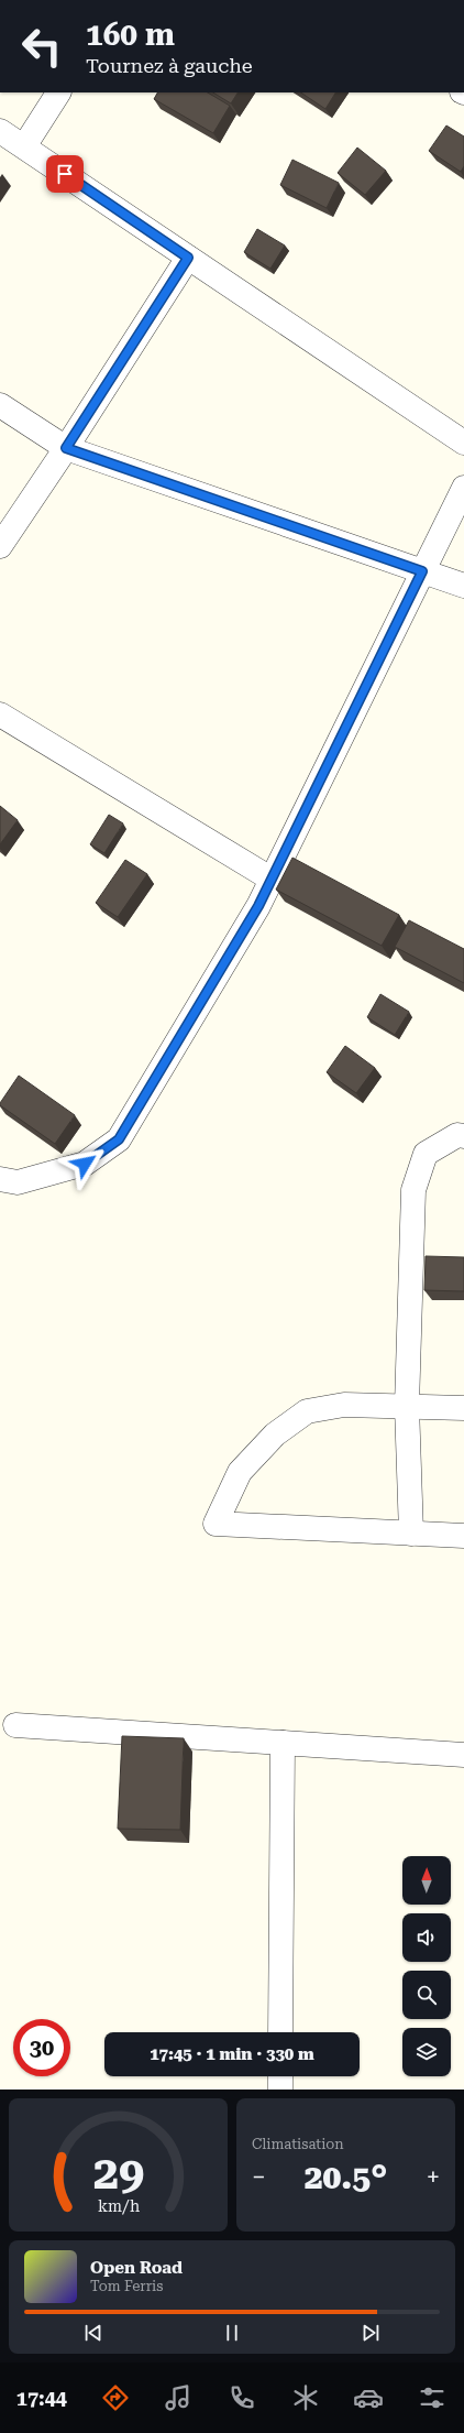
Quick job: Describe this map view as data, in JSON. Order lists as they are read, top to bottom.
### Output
{
  "north": "top",
  "page": {
    "turn": ["160 m", "Tournez à gauche"],
    "limit": "30",
    "trip": "17:45 · 1 min · 330 m",
    "tile": "Climatisation",
    "heat": ["−", "20.5°", "+"],
    "song": ["Open Road", "Tom Ferris"],
    "tabs": "17:44",
    "gauge": ["29", "km/h"]
  }
}
